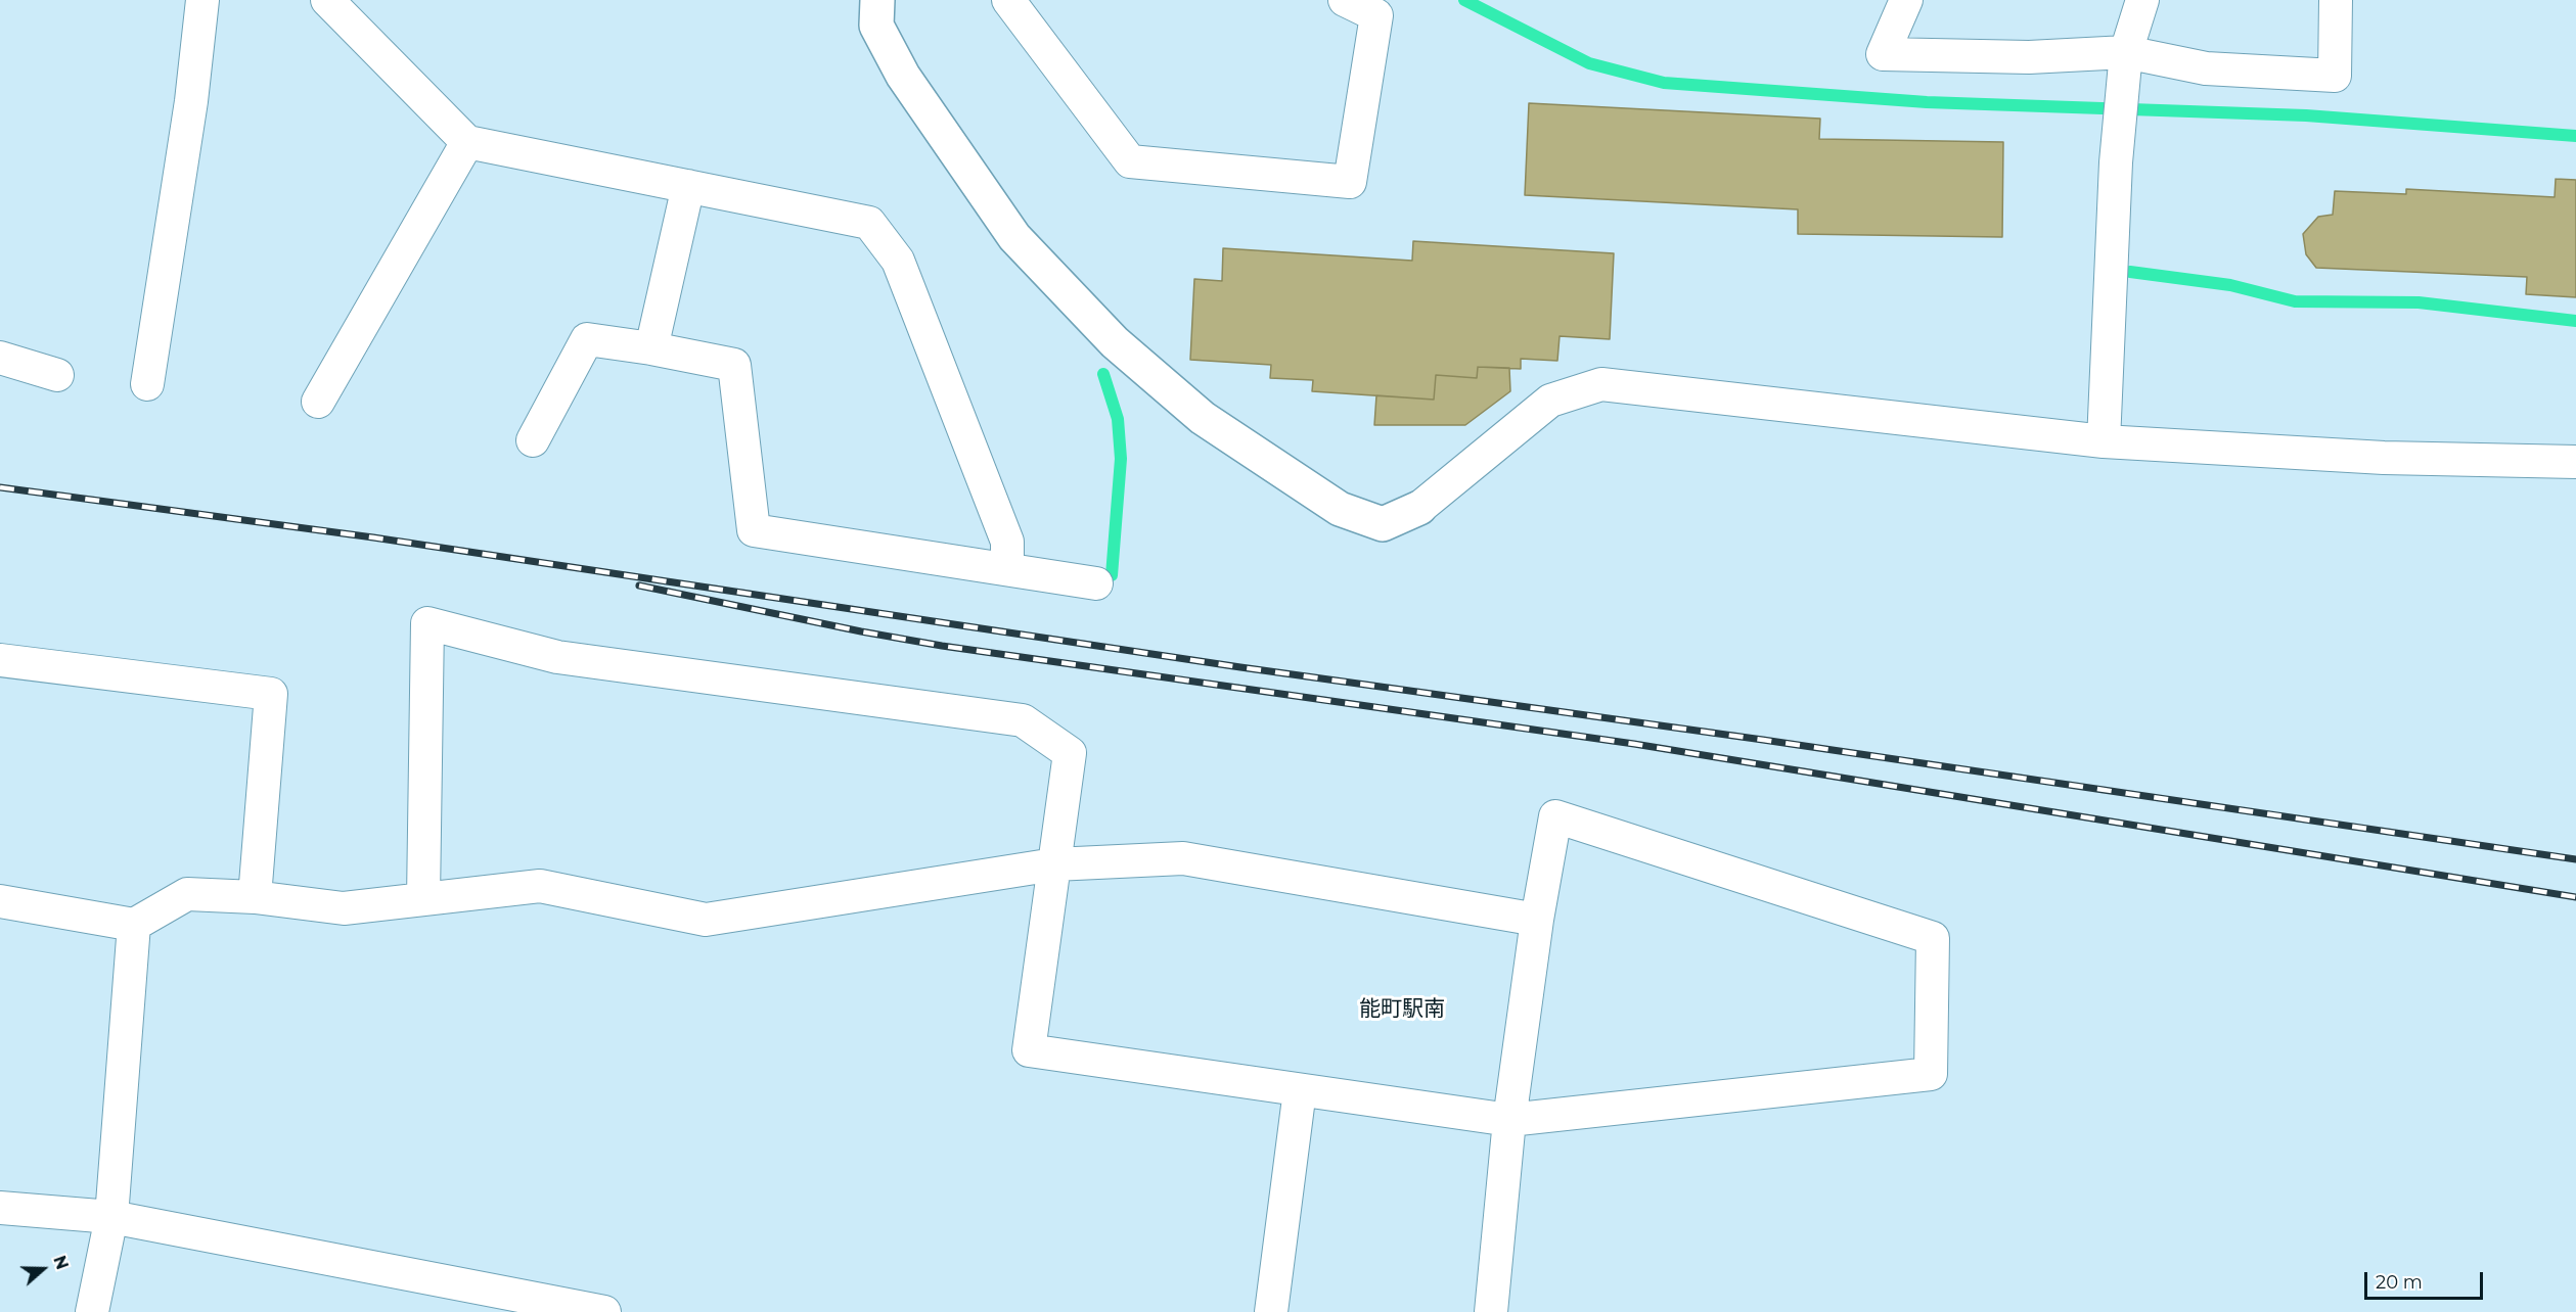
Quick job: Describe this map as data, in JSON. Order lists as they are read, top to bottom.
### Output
{
  "districts": ["能町駅南"],
  "scale_bar": "20 m",
  "north": "right"
}
